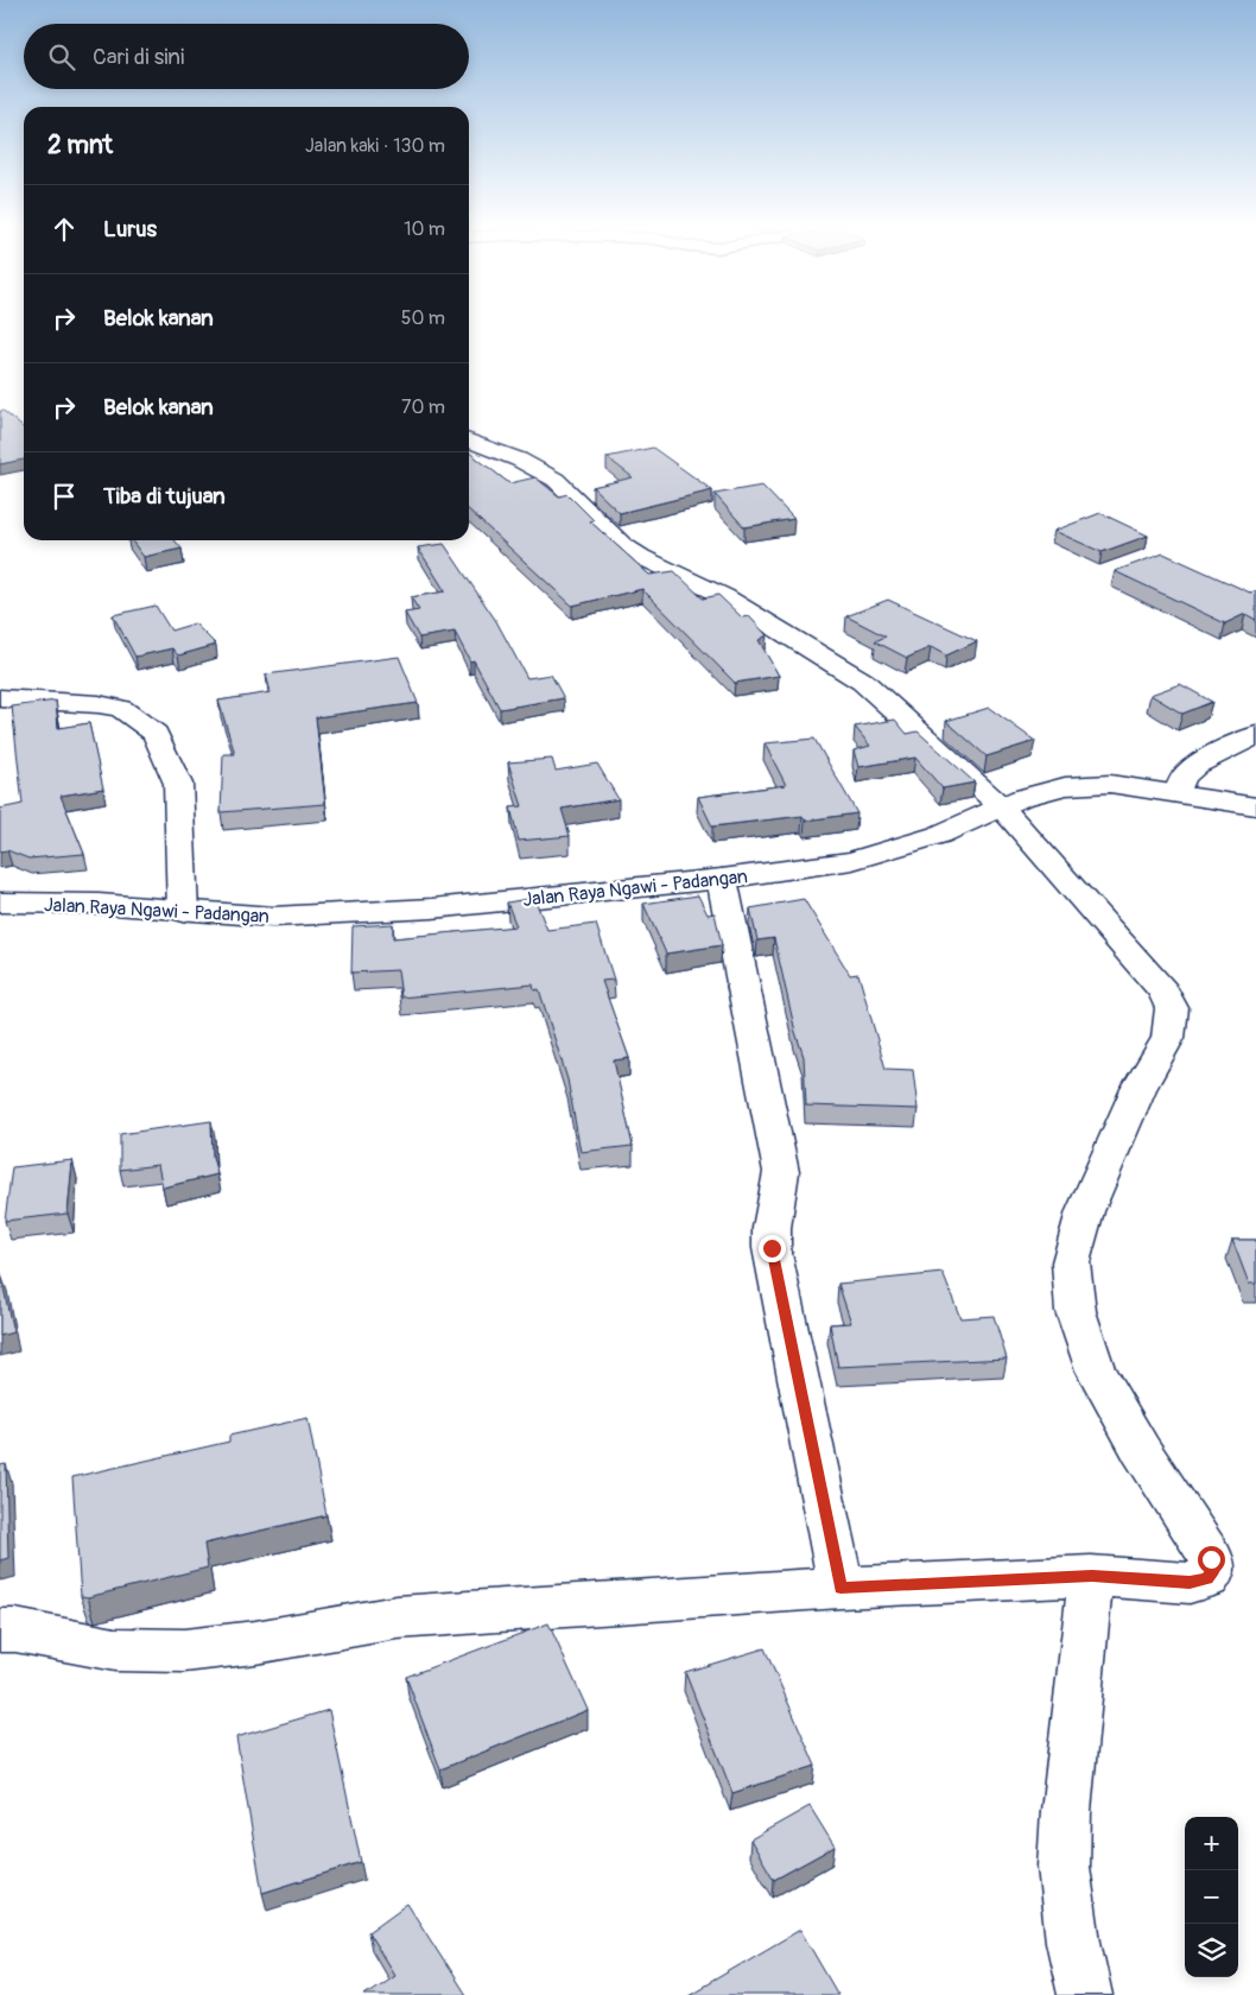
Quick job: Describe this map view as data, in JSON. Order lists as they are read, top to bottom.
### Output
{
  "streets": {
    "main road": ["Jalan Raya Ngawi - Padangan"]
  },
  "page": {
    "search": "Cari di sini",
    "heading": ["2 mnt", "Jalan kaki · 130 m"],
    "list": [
      ["Lurus", "10 m"],
      ["Belok kanan", "50 m"],
      ["Belok kanan", "70 m"],
      "Tiba di tujuan"
    ],
    "map_buttons": ["+", "−"]
  }
}
